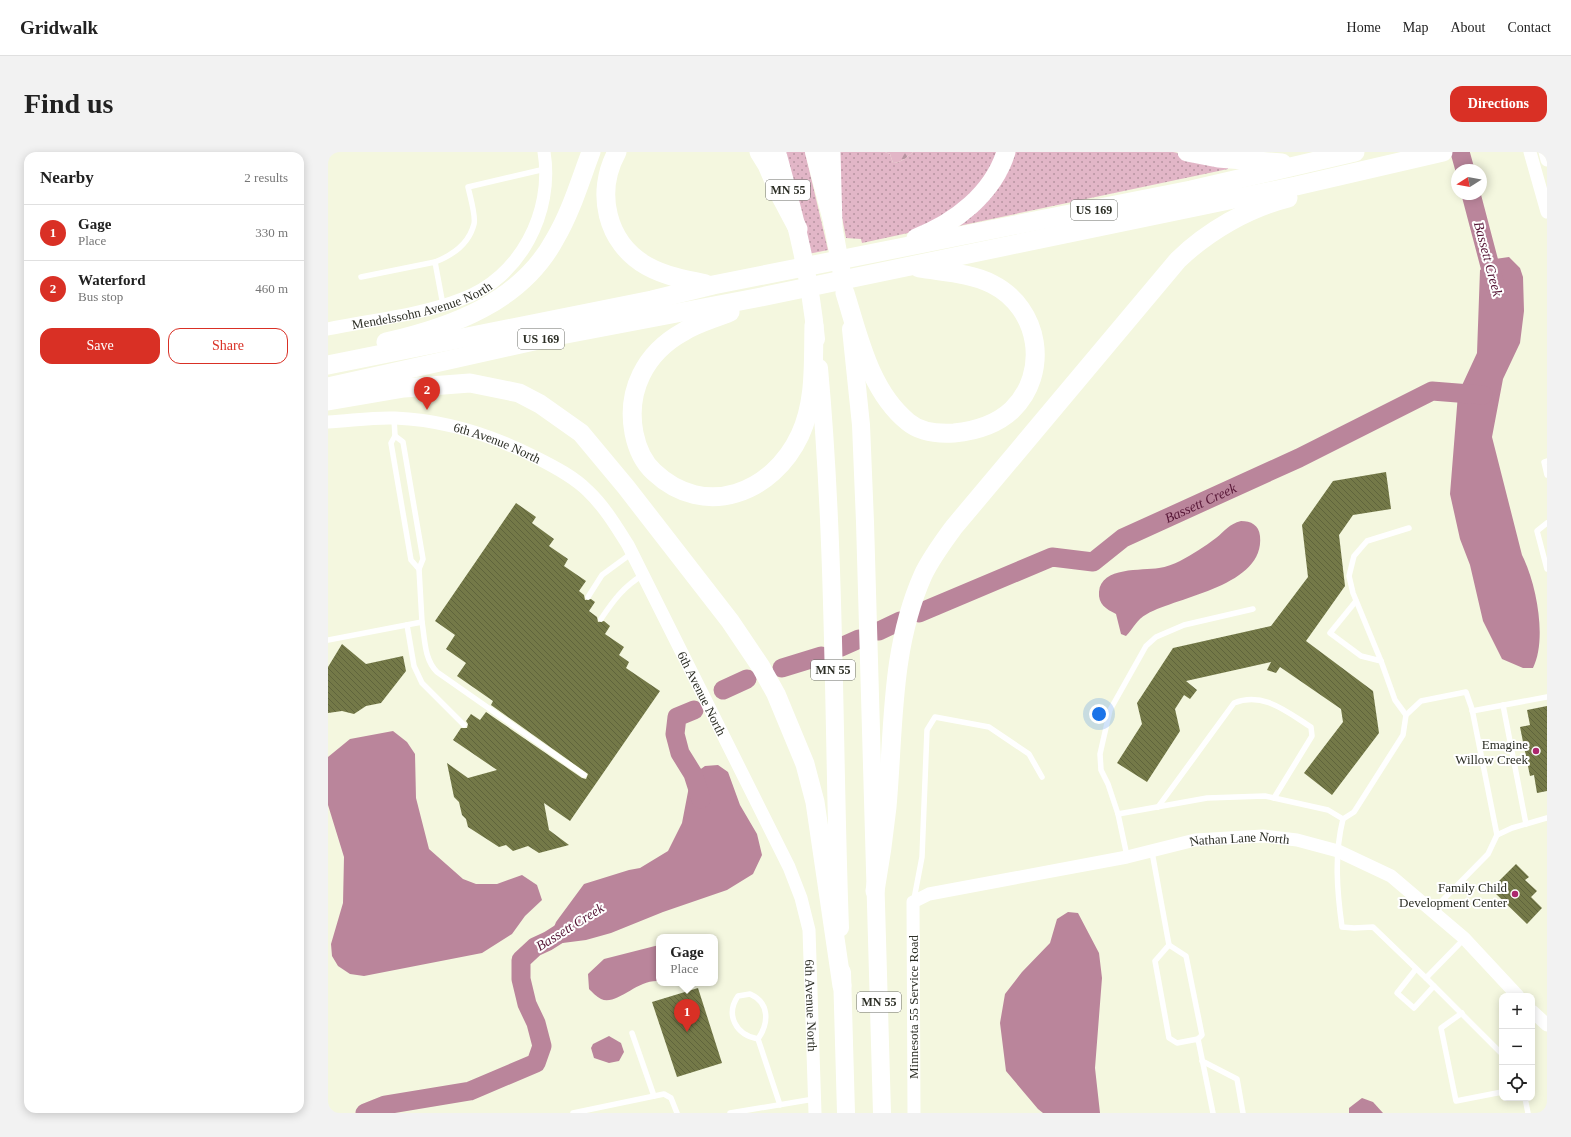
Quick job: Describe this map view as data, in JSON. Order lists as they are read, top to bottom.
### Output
{
  "streets": {
    "highway": ["MN 55", "US 169"],
    "street": [
      "Mendelssohn Avenue North",
      "6th Avenue North",
      "Nathan Lane North",
      "Minnesota 55 Service Road"
    ]
  },
  "crossings": [
    ["Nathan Lane North", "Minnesota 55 Service Road"]
  ],
  "water": ["Bassett Creek"],
  "places": ["Emagine Willow Creek", "Family Child Development Center"],
  "north": "left",
  "page": {
    "header": "Gridwalk",
    "nav": [
      "Home",
      "Map",
      "About",
      "Contact"
    ],
    "buttons": [
      "Directions",
      ["Save", "Share"]
    ],
    "title": "Find us",
    "heading": ["Nearby", "2 results"],
    "list": [
      {
        "mark": "1",
        "name": "Gage",
        "note": "Place",
        "value": "330 m"
      },
      {
        "mark": "2",
        "name": "Waterford",
        "note": "Bus stop",
        "value": "460 m"
      }
    ],
    "pins": ["2", "1"],
    "popup": ["Gage", "Place"],
    "map_buttons": ["+", "−"]
  }
}
